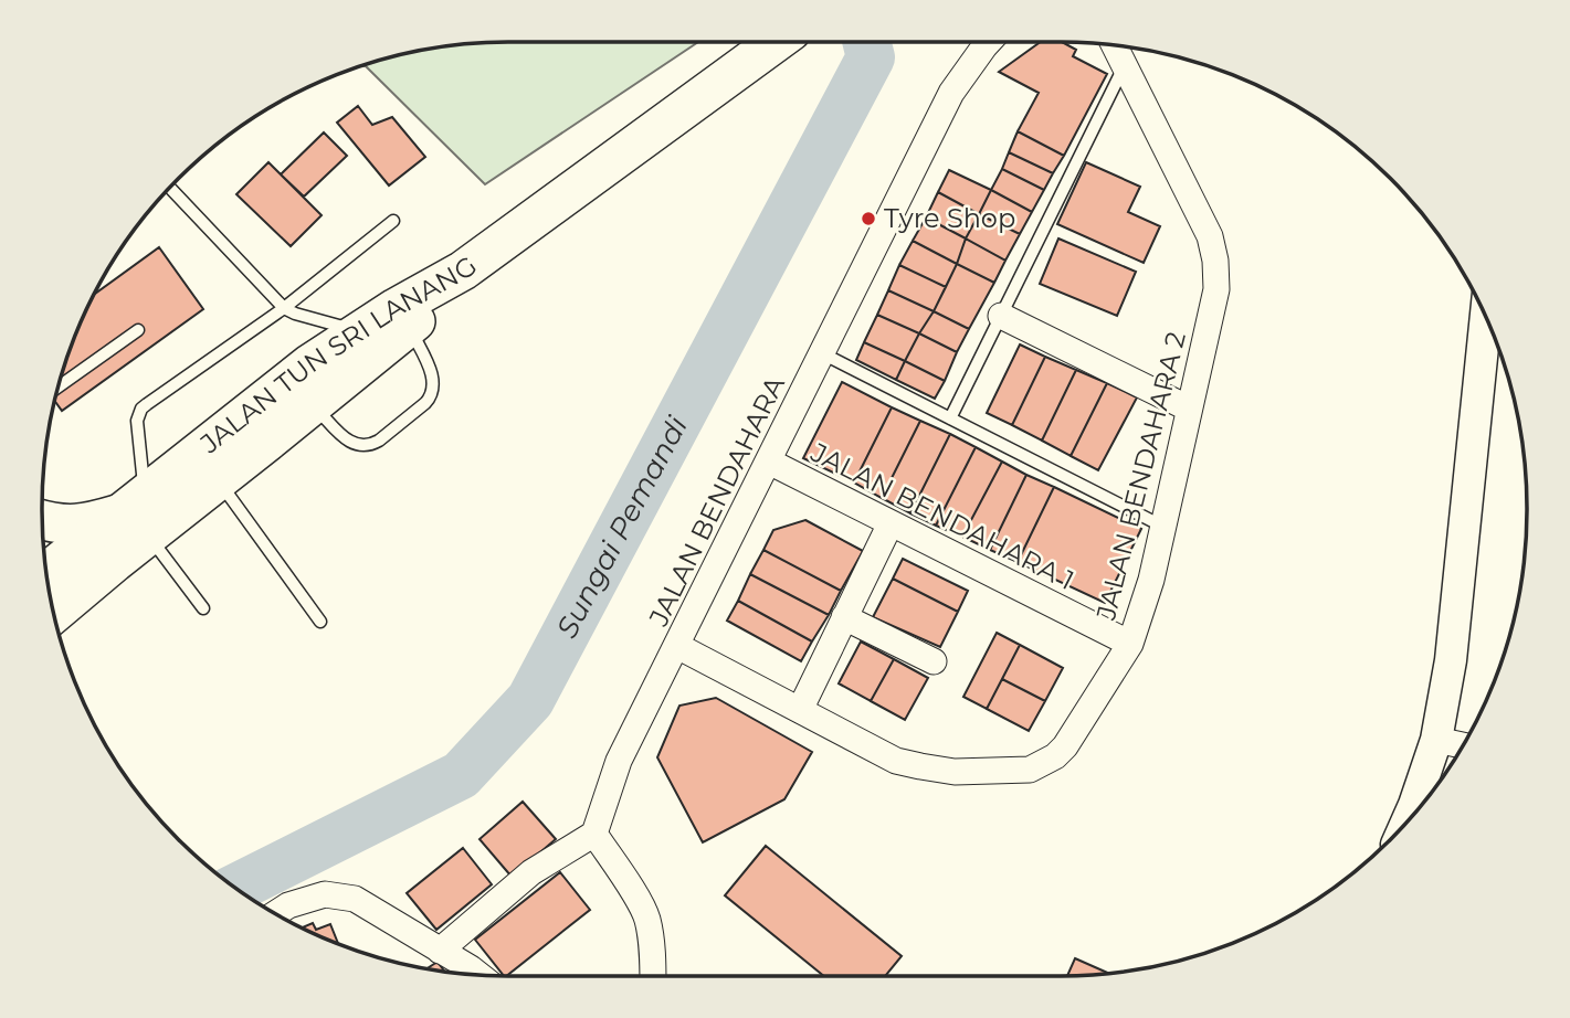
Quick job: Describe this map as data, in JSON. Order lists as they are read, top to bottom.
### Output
{
  "streets": {
    "main road": ["JALAN TUN SRI LANANG"],
    "street": ["JALAN BENDAHARA 2", "JALAN BENDAHARA", "JALAN BENDAHARA 1"]
  },
  "crossings": [
    ["JALAN BENDAHARA 2", "JALAN BENDAHARA"],
    ["JALAN BENDAHARA 2", "JALAN BENDAHARA 1"],
    ["JALAN BENDAHARA", "JALAN BENDAHARA 1"]
  ],
  "water": ["Sungai Pemandi"],
  "places": ["Tyre Shop"]
}
